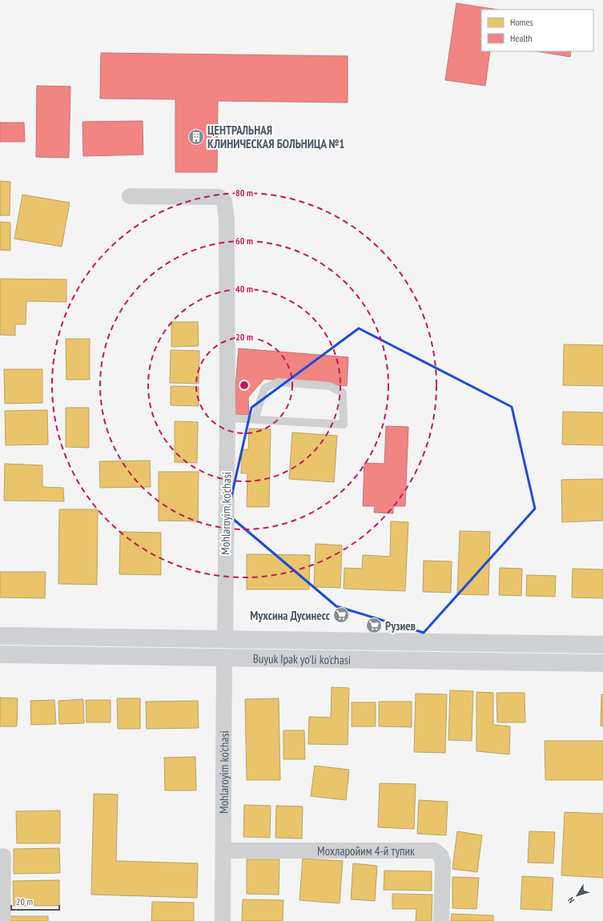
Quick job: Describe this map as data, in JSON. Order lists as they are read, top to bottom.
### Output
{
  "streets": {
    "main road": ["Mohlaroyim ko'chasi", "Buyuk Ipak yo'li ko'chasi"],
    "street": ["Мохларойим 4-й тупик"]
  },
  "crossings": [
    ["Mohlaroyim ko'chasi", "Buyuk Ipak yo'li ko'chasi"],
    ["Mohlaroyim ko'chasi", "Мохларойим 4-й тупик"]
  ],
  "places": {
    "building": ["ЦЕНТРАЛЬНАЯ КЛИНИЧЕСКАЯ БОЛЬНИЦА №1"],
    "supermarket": ["Мухсина Дусинесс", "Рузиев"]
  },
  "legend": ["Homes", "Health"],
  "scale_bar": "20 m",
  "north": "bottom left",
  "rings": [
    "80 m",
    "60 m",
    "40 m",
    "20 m"
  ]
}
